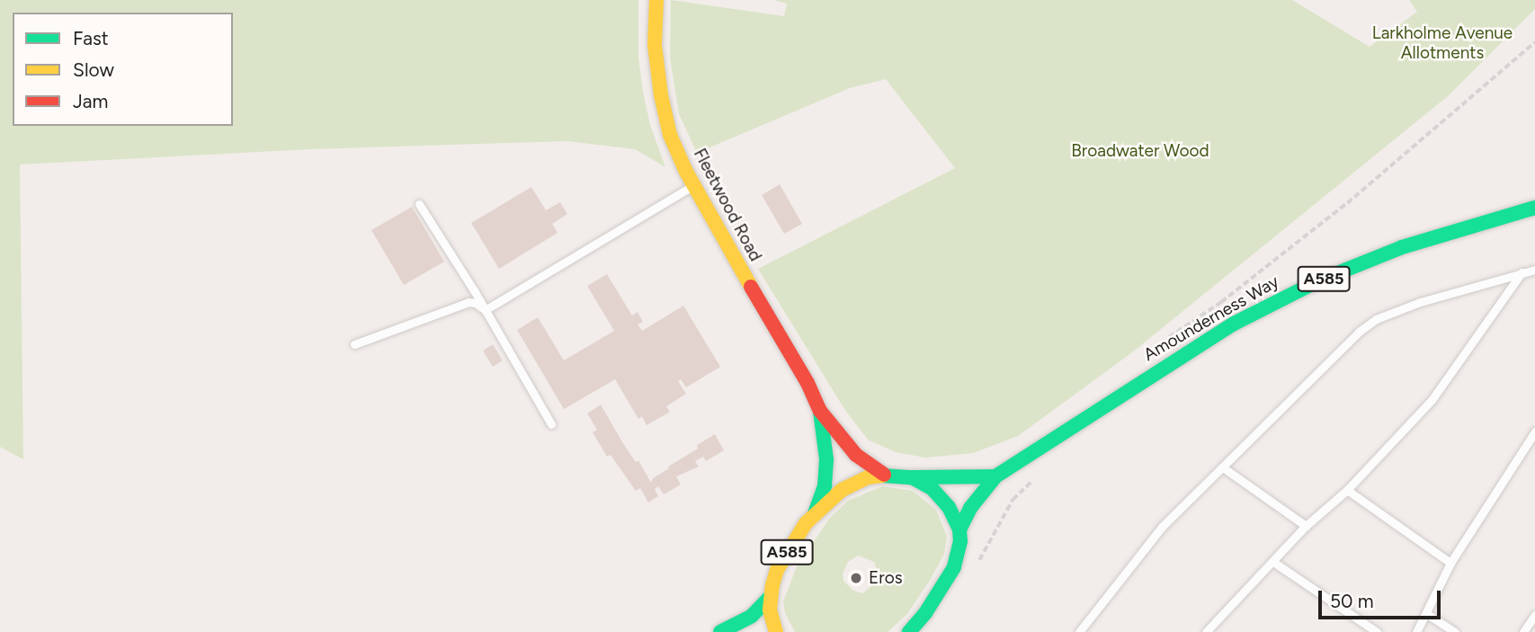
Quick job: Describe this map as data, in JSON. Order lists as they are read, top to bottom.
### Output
{
  "streets": {
    "main road": ["Fleetwood Road", "A585", "Amounderness Way"]
  },
  "crossings": [
    ["Fleetwood Road", "A585"],
    ["A585", "Amounderness Way"]
  ],
  "parks": ["Larkholme Avenue Allotments", "Broadwater Wood"],
  "places": ["Eros"],
  "legend": ["Fast", "Slow", "Jam"],
  "scale_bar": "50 m"
}
